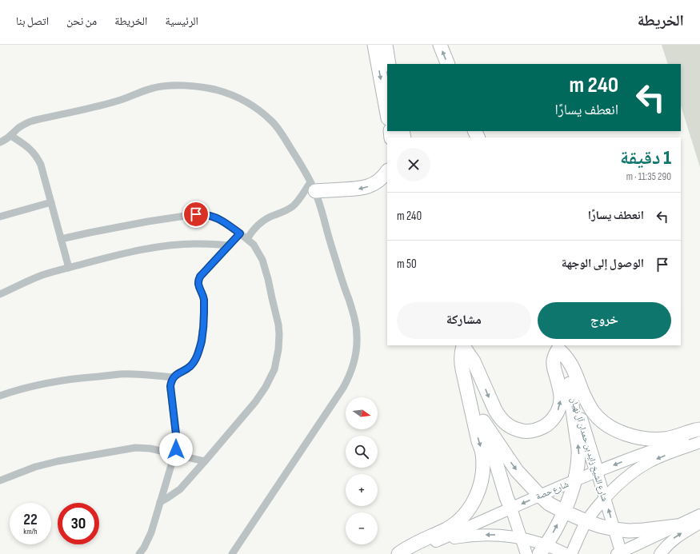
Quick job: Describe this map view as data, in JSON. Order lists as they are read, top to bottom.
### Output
{
  "streets": {
    "highway": ["شارع الشيخ زايد بن حمدان آل نهيان"],
    "main road": ["شارع حصة"]
  },
  "crossings": [
    ["شارع الشيخ زايد بن حمدان آل نهيان", "شارع حصة"]
  ],
  "north": "right",
  "page": {
    "header": "الخريطة",
    "nav": [
      "الرئيسية",
      "الخريطة",
      "من نحن",
      "اتصل بنا"
    ],
    "turn": ["240 m", "انعطف يسارًا"],
    "heading": ["1 دقيقة", "290 m · 11:35"],
    "list": [
      {
        "name": "انعطف يسارًا",
        "value": "240 m"
      },
      {
        "name": "الوصول إلى الوجهة",
        "value": "50 m"
      }
    ],
    "buttons": ["خروج", "مشاركة"],
    "map_buttons": ["+", "−"],
    "speed": "22 km/h",
    "limit": "30"
  }
}
